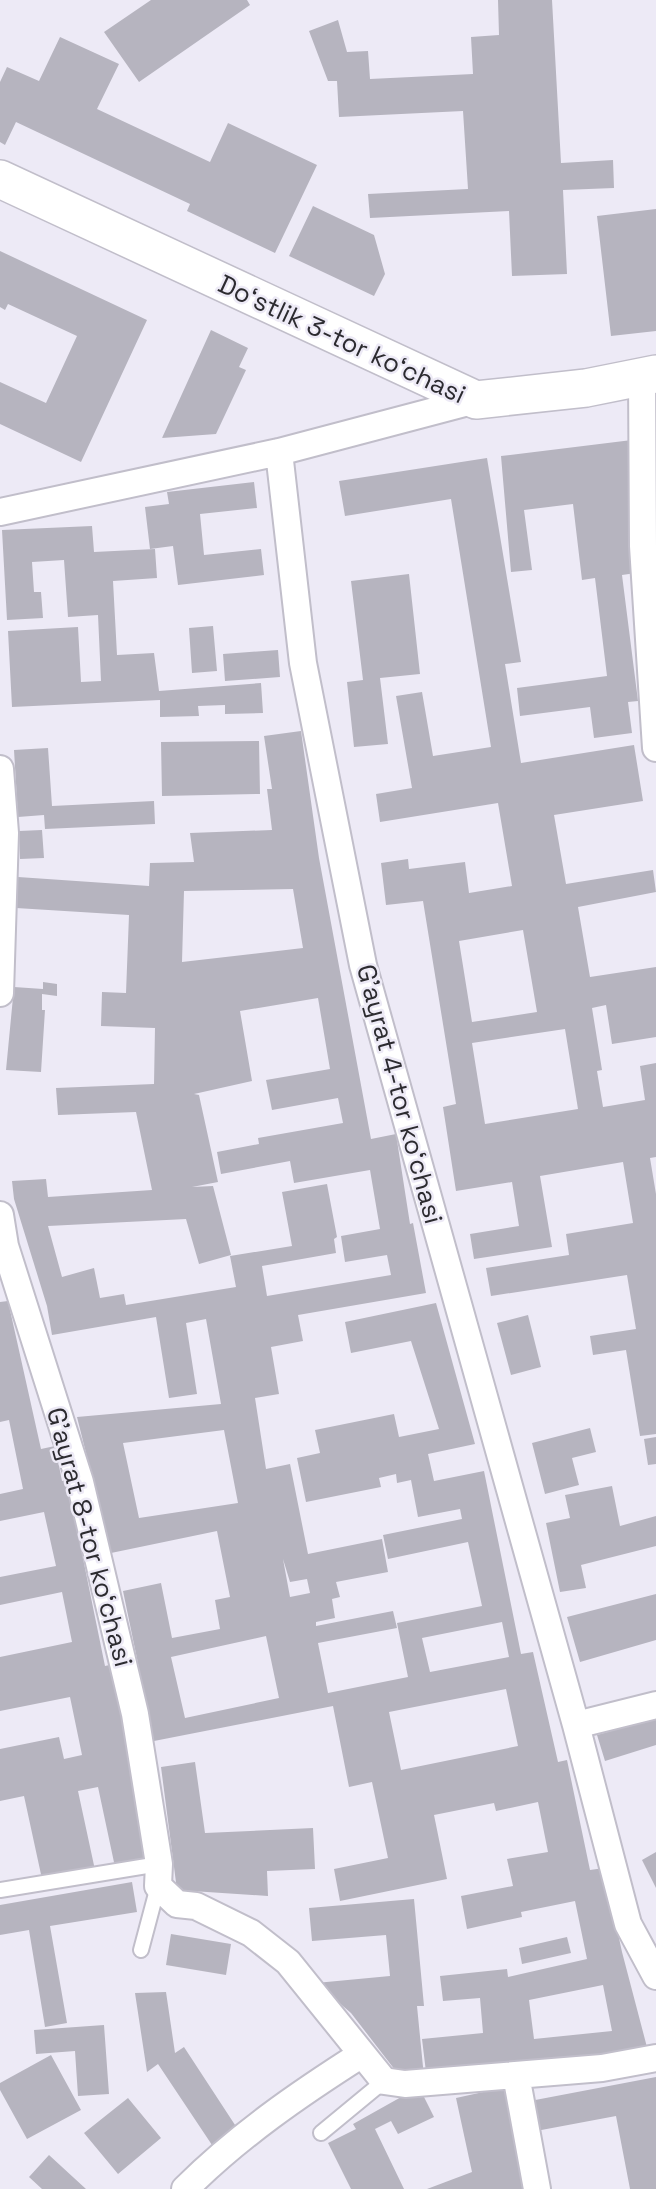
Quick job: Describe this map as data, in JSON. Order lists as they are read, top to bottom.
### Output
{
  "streets": {
    "street": ["Doʻstlik 3-tor koʻchasi", "G'ayrat 4-tor koʻchasi", "G'ayrat 8-tor koʻchasi"]
  },
  "crossings": [
    ["Doʻstlik 3-tor koʻchasi", "G'ayrat 4-tor koʻchasi"]
  ]
}
